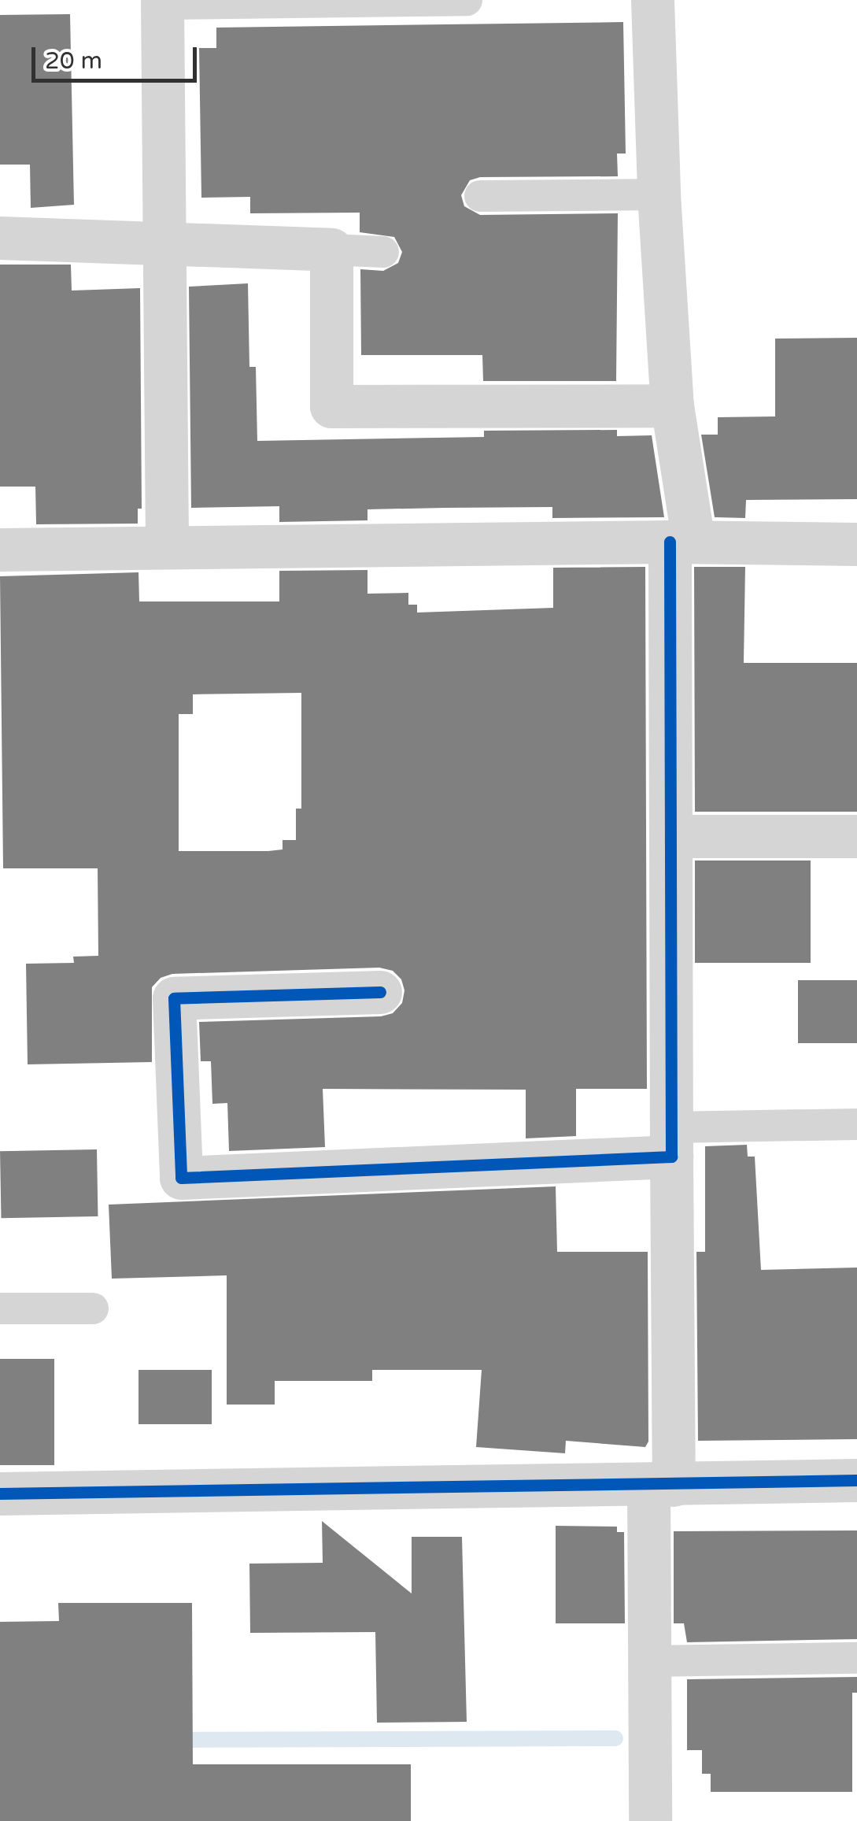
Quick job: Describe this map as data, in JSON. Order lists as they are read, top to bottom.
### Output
{
  "scale_bar": "20 m"
}
